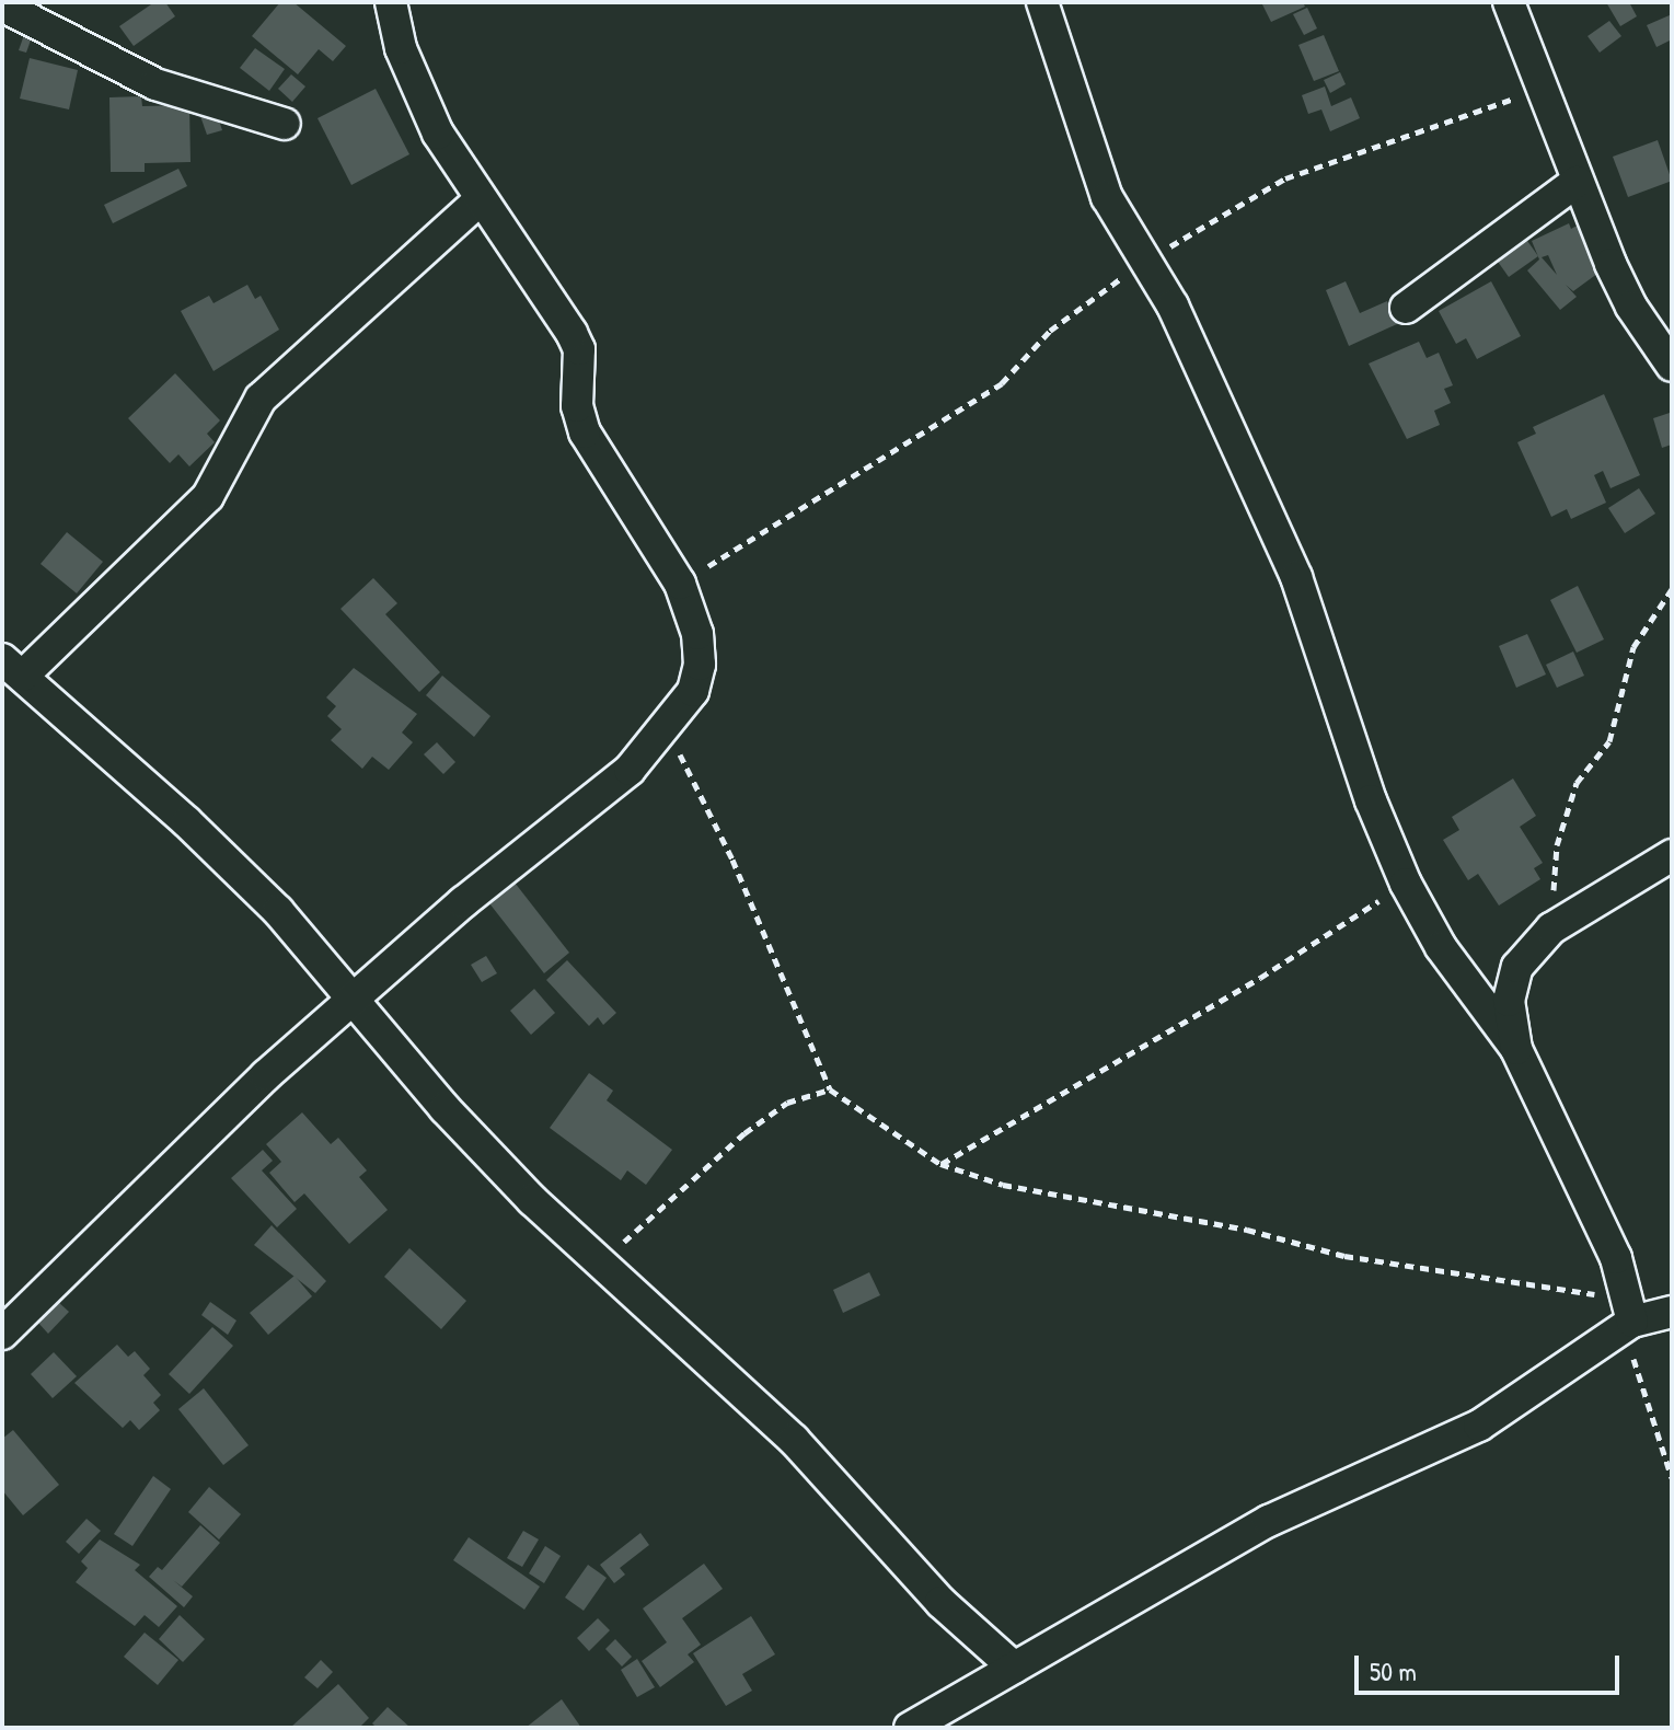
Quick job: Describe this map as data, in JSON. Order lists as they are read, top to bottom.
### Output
{
  "scale_bar": "50 m"
}
